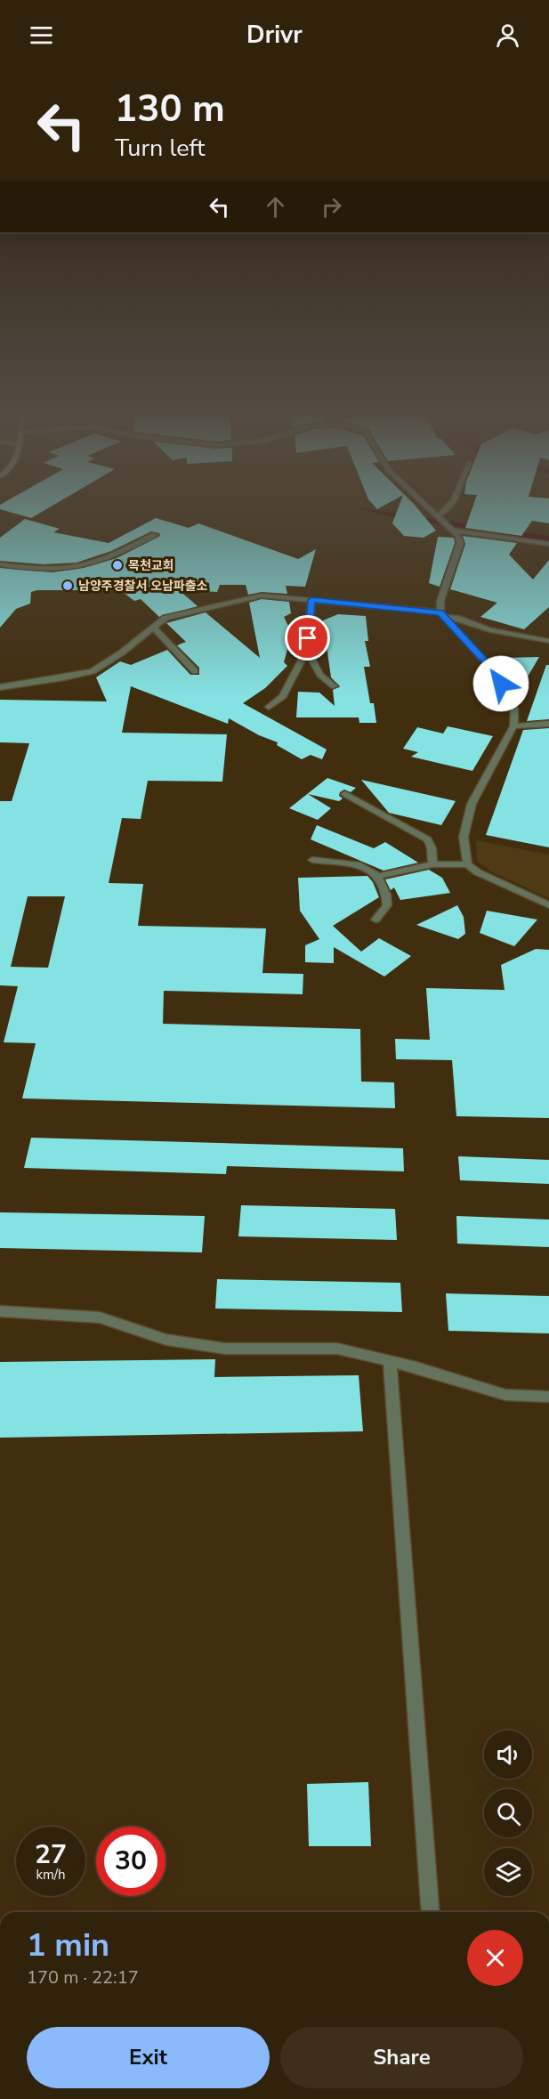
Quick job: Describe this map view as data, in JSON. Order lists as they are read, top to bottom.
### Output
{
  "places": ["목천교회", "남양주경찰서 오남파출소"],
  "page": {
    "header": "Drivr",
    "turn": ["130 m", "Turn left"],
    "speed": "27 km/h",
    "limit": "30",
    "heading": ["1 min", "170 m · 22:17"],
    "buttons": ["Exit", "Share"]
  }
}
